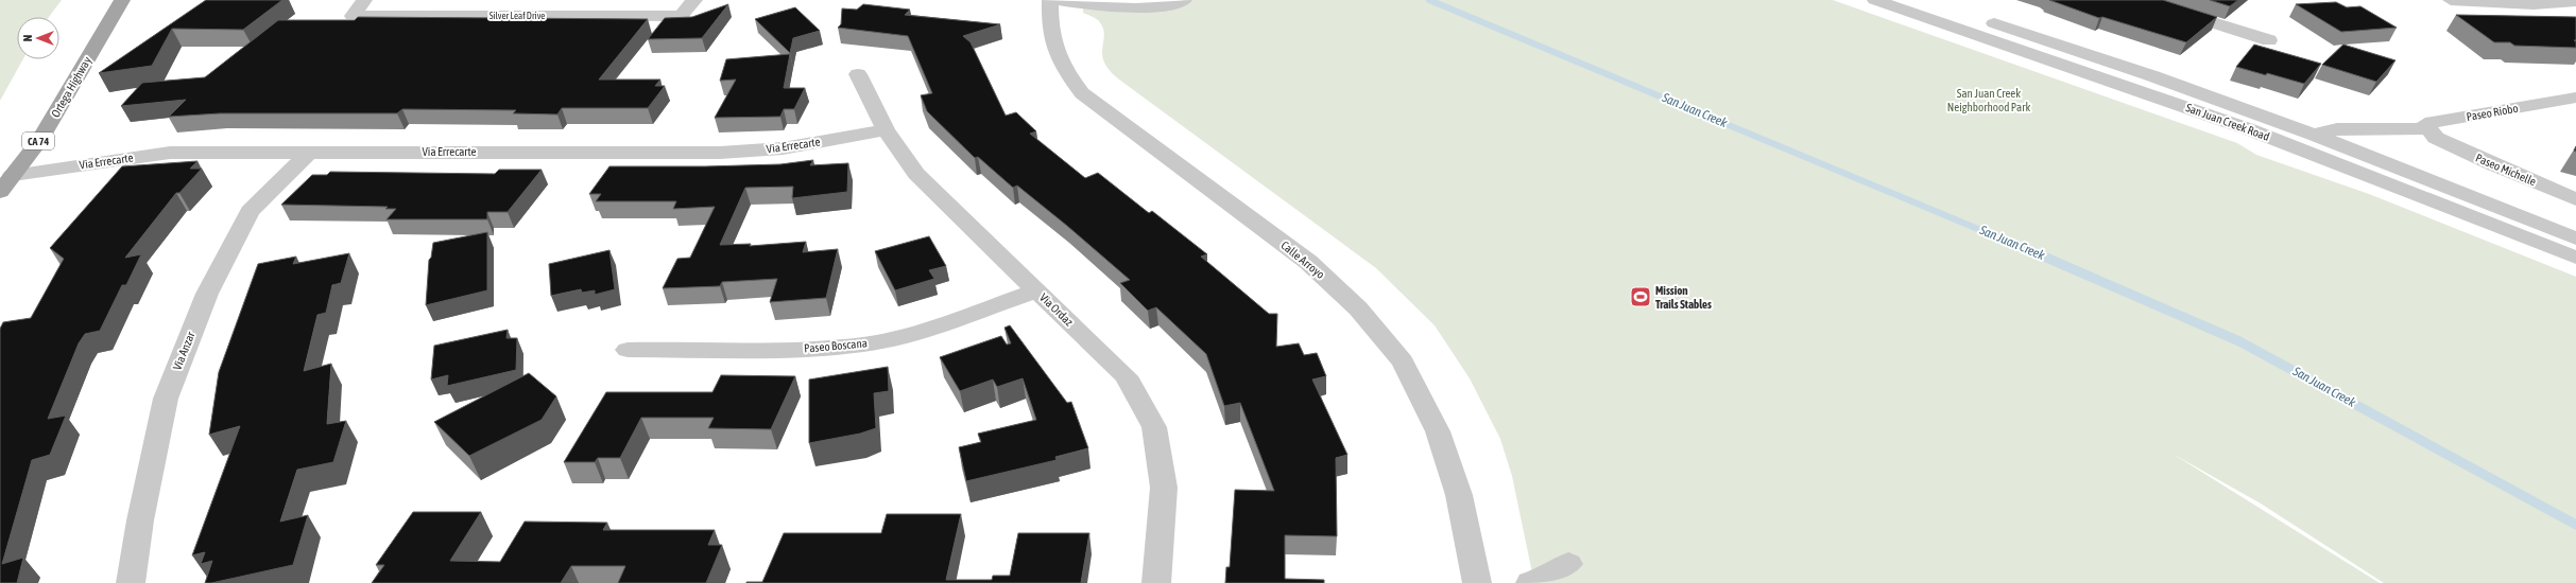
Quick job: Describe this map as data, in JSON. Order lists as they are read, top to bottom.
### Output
{
  "streets": {
    "main road": ["Ortega Highway", "CA 74"],
    "street": [
      "Silver Leaf Drive",
      "Paseo Riobo",
      "San Juan Creek Road",
      "Via Errecarte",
      "Paseo Michelle",
      "Calle Arroyo",
      "Via Ordaz",
      "Paseo Boscana",
      "Via Anzar"
    ]
  },
  "crossings": [
    ["Ortega Highway", "Via Errecarte"],
    ["Paseo Riobo", "Paseo Michelle"],
    ["Via Errecarte", "Via Ordaz"],
    ["Via Errecarte", "Via Anzar"],
    ["Via Ordaz", "Paseo Boscana"]
  ],
  "water": ["San Juan Creek"],
  "parks": ["San Juan Creek Neighborhood Park"],
  "places": {
    "sports": ["Mission Trails Stables"]
  },
  "north": "left"
}
